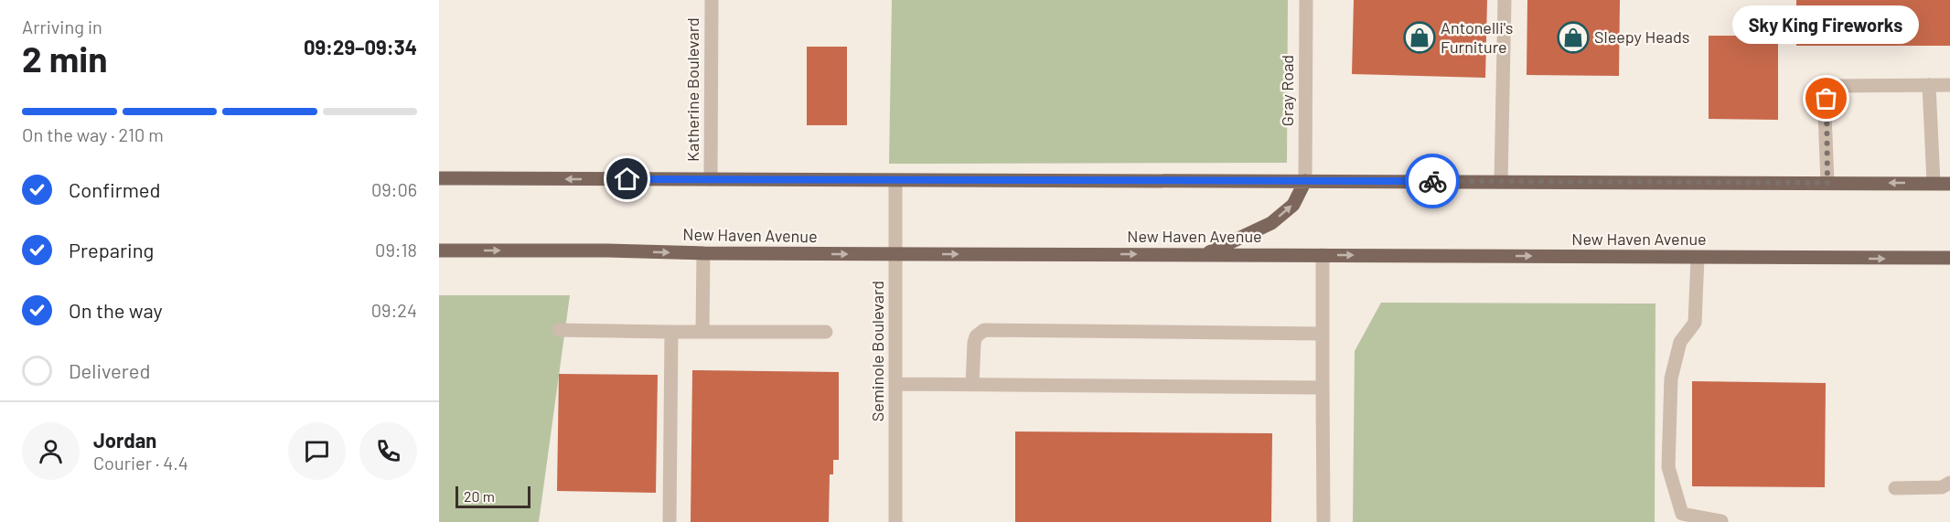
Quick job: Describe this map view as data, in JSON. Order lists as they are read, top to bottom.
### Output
{
  "streets": {
    "main road": ["New Haven Avenue"],
    "street": ["Katherine Boulevard", "Gray Road", "Seminole Boulevard"]
  },
  "crossings": [
    ["New Haven Avenue", "Seminole Boulevard"]
  ],
  "places": {
    "shop": ["Antonelli's Furniture", "Sleepy Heads"],
    "other": ["Sky King Fireworks"]
  },
  "scale_bar": "20 m",
  "page": {
    "heading": ["2 min", "Arriving in", "09:29–09:34"],
    "panel": ["Jordan", "Courier · 4.4"],
    "bubble": "Sky King Fireworks",
    "bar": "On the way · 210 m",
    "list": [
      ["Confirmed", "09:06"],
      ["Preparing", "09:18"],
      ["On the way", "09:24"],
      "Delivered"
    ],
    "scale": "20 m"
  }
}
